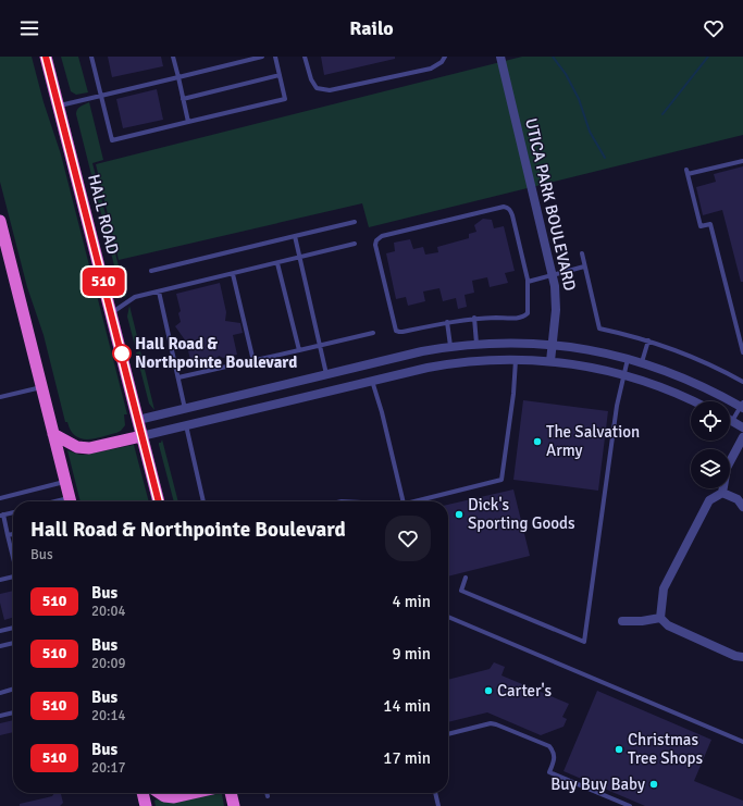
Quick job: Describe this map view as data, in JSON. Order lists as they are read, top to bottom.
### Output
{
  "streets": {
    "highway": ["HALL ROAD"],
    "street": ["UTICA PARK BOULEVARD"]
  },
  "places": [
    "Hall Road & Northpointe Boulevard",
    "The Salvation Army",
    "Dick's Sporting Goods",
    "Carter's",
    "Christmas Tree Shops",
    "Buy Buy Baby"
  ],
  "lines": ["bus line 510"],
  "page": {
    "header": "Railo",
    "on_map": "510",
    "heading": ["Hall Road & Northpointe Boulevard", "Bus"],
    "list": [
      {
        "mark": "510",
        "name": "Bus",
        "note": "20:04",
        "value": "4 min"
      },
      {
        "mark": "510",
        "name": "Bus",
        "note": "20:09",
        "value": "9 min"
      },
      {
        "mark": "510",
        "name": "Bus",
        "note": "20:14",
        "value": "14 min"
      },
      {
        "mark": "510",
        "name": "Bus",
        "note": "20:17",
        "value": "17 min"
      }
    ]
  }
}
